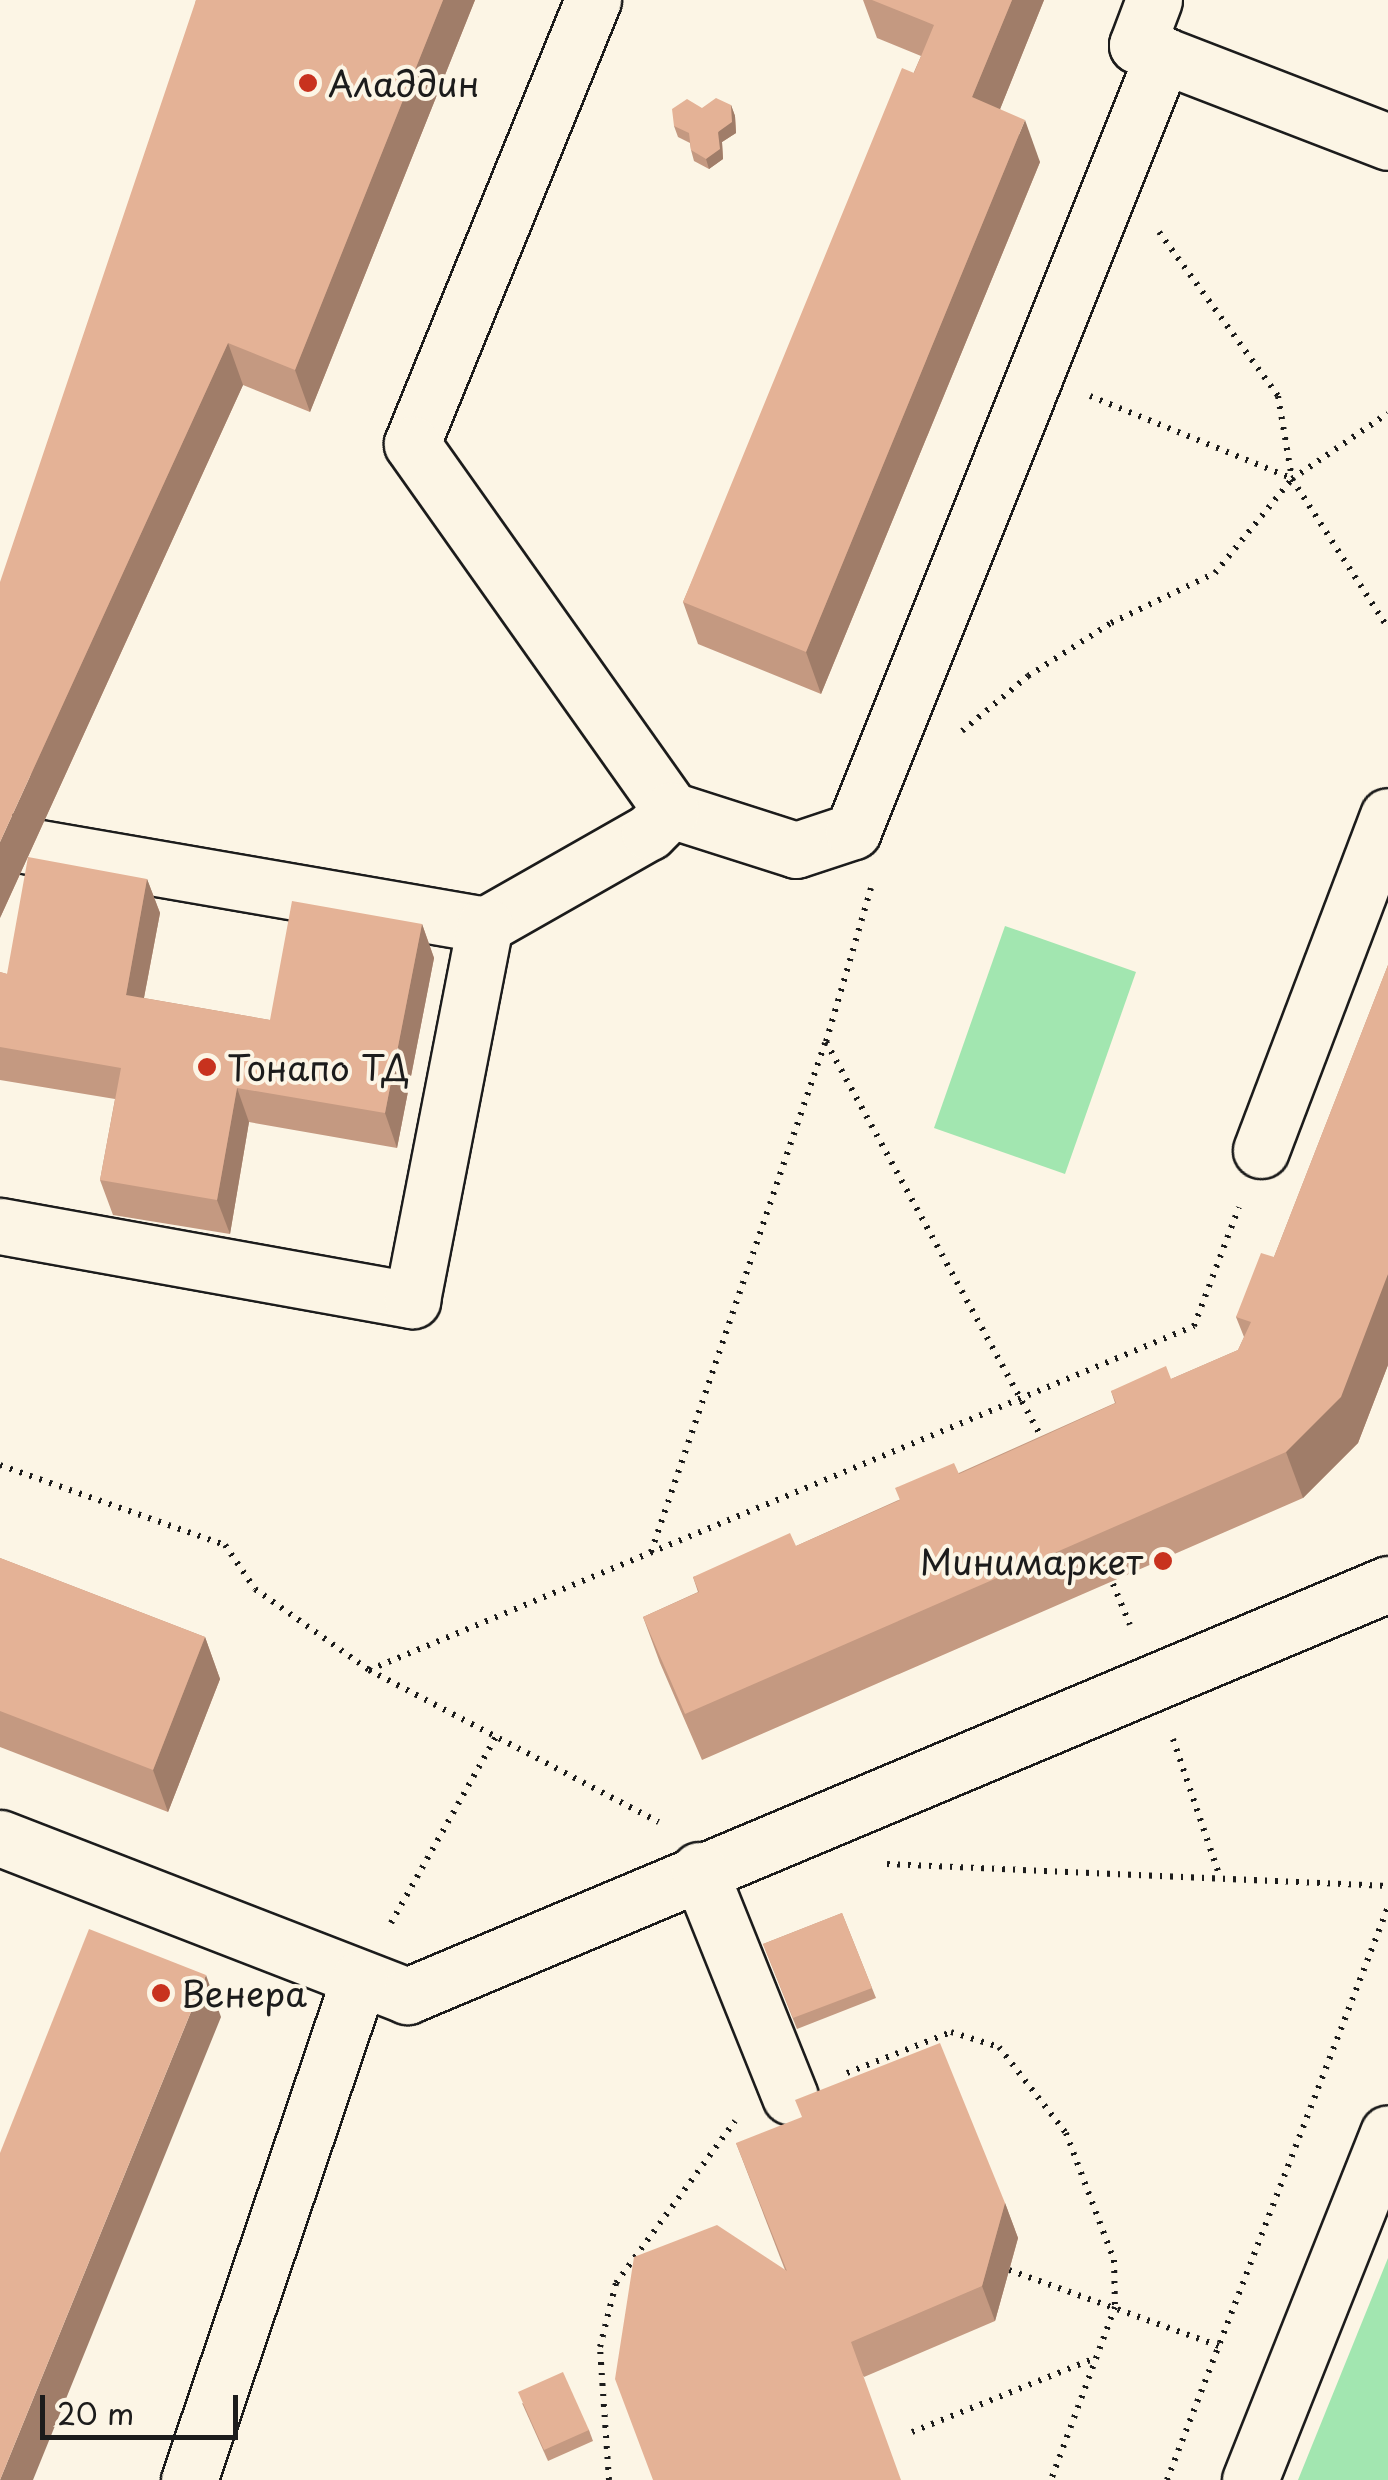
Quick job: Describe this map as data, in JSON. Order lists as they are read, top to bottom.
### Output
{
  "places": [
    "Аладдин",
    "Тонапо ТД",
    "Минимаркет",
    "Венера"
  ],
  "scale_bar": "20 m"
}
